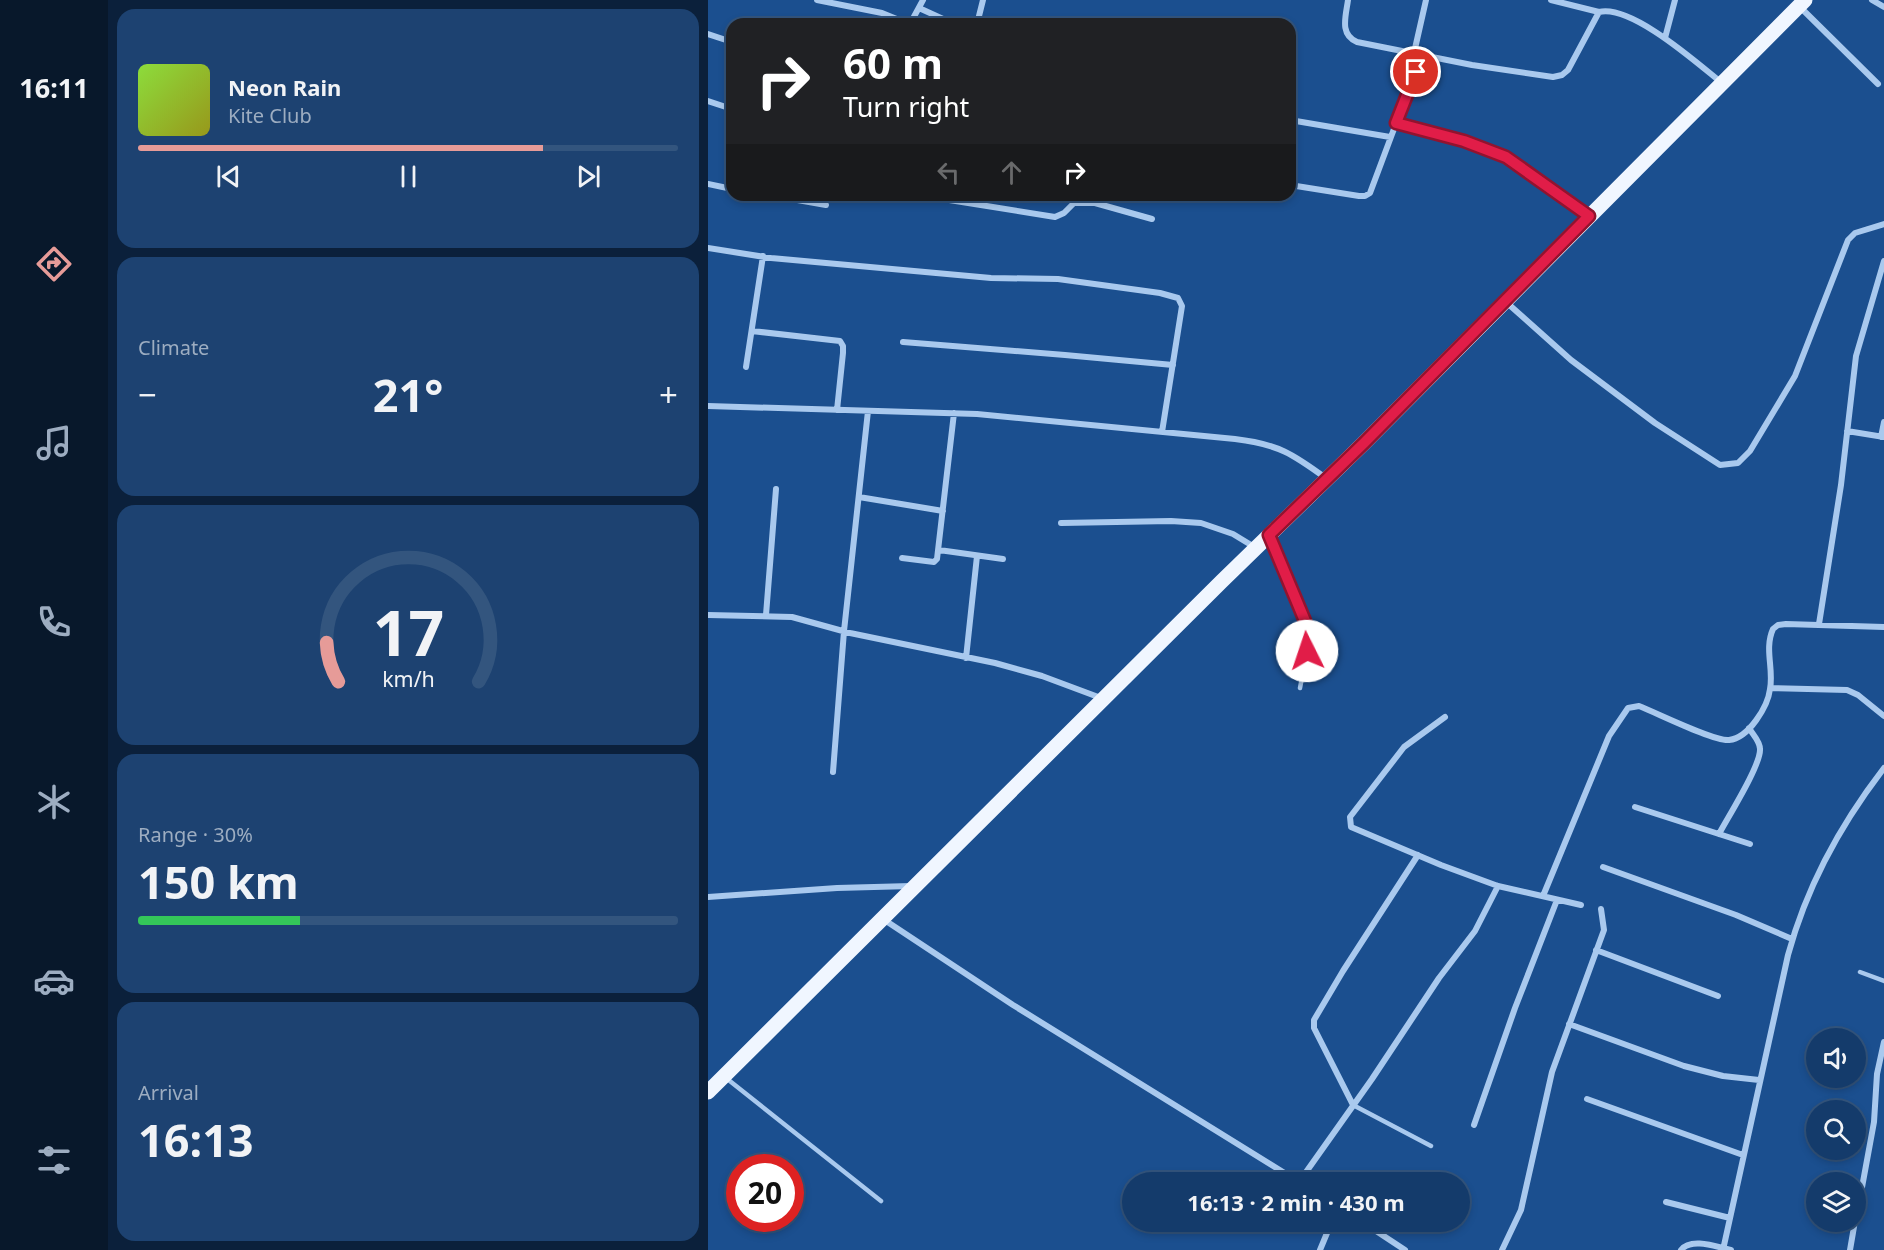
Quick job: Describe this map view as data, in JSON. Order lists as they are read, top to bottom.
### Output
{
  "page": {
    "tabs": "16:11",
    "turn": ["60 m", "Turn right"],
    "song": ["Neon Rain", "Kite Club"],
    "tile": [
      "Climate",
      ["Range · 30%", "150 km"],
      ["Arrival", "16:13"]
    ],
    "heat": ["−", "21°", "+"],
    "limit": "20",
    "trip": "16:13 · 2 min · 430 m",
    "gauge": ["17", "km/h"]
  }
}
